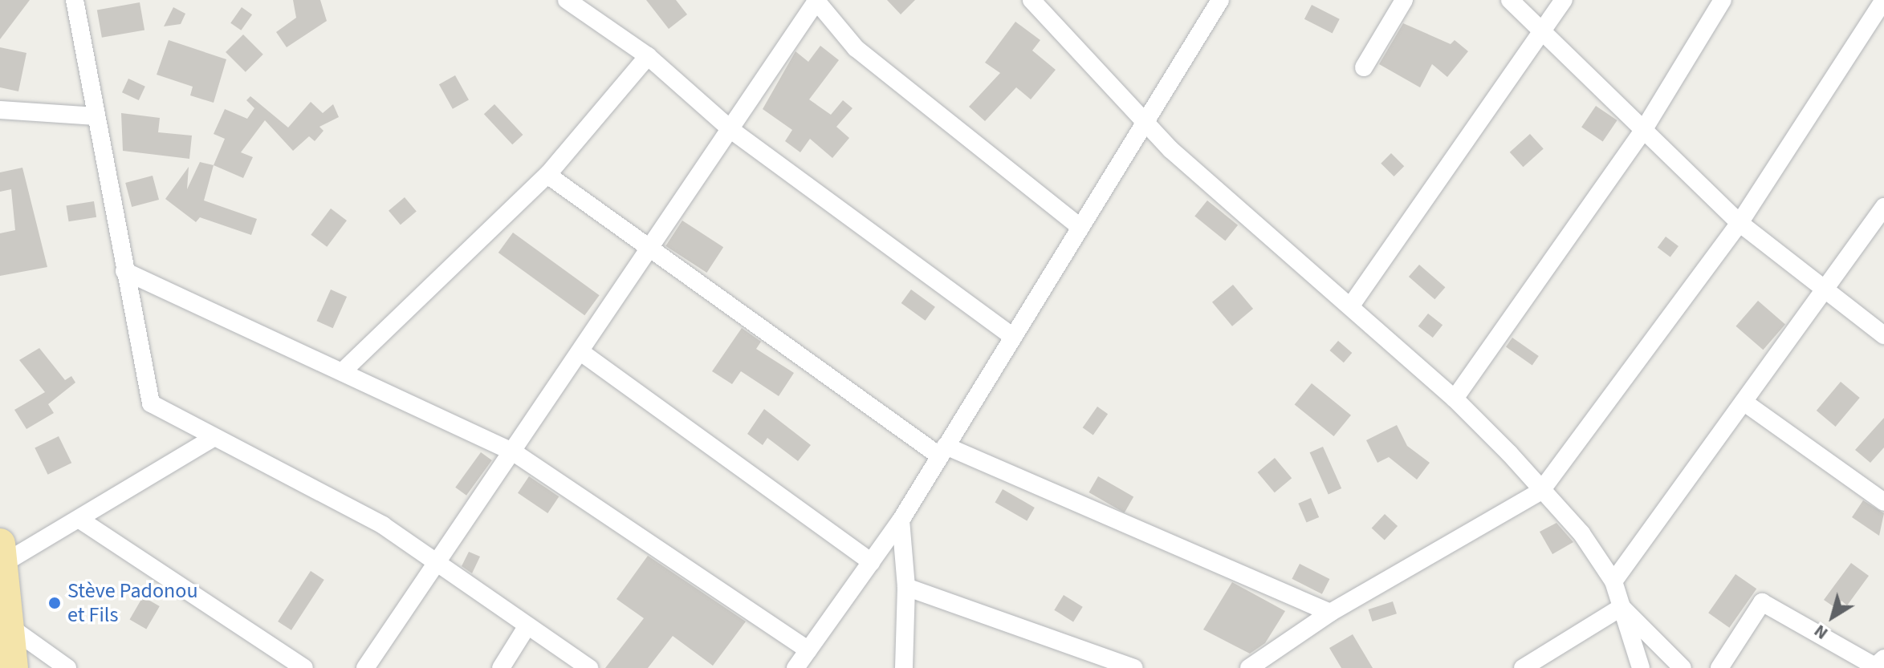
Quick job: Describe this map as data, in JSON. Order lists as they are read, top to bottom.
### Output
{
  "places": ["Stève Padonou et Fils"],
  "north": "bottom left"
}
